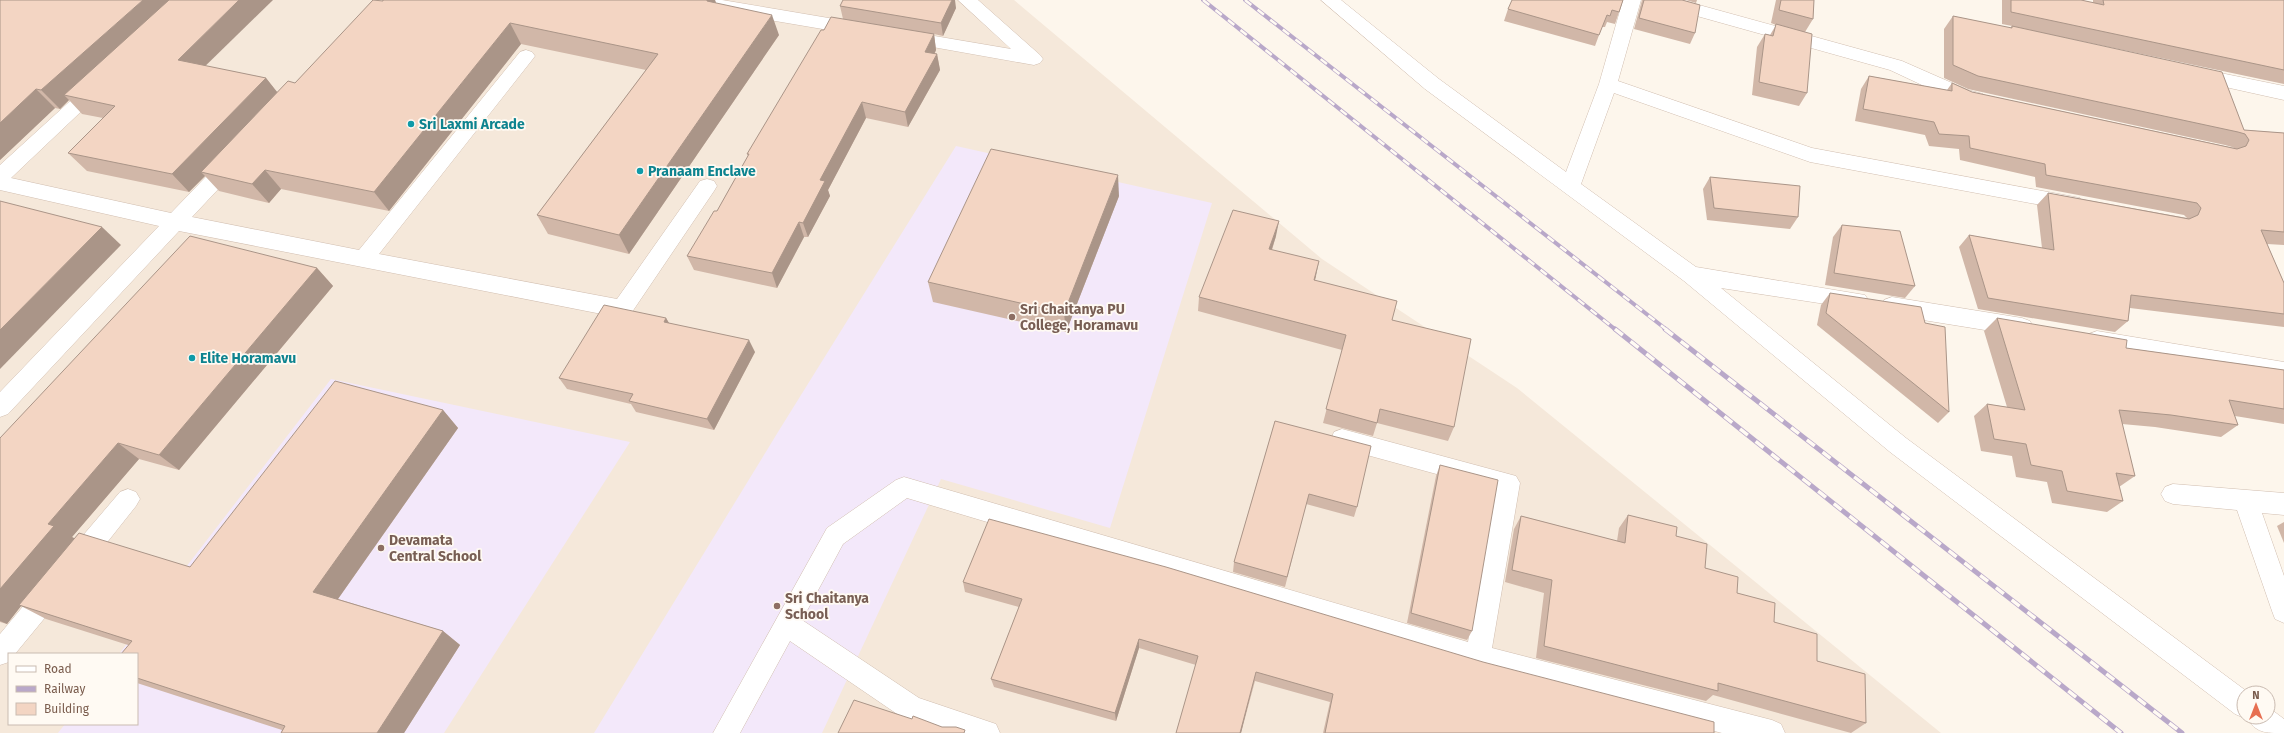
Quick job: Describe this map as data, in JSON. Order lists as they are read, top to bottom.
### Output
{
  "places": [
    "Sri Laxmi Arcade",
    "Pranaam Enclave",
    "Sri Chaitanya PU College, Horamavu",
    "Elite Horamavu",
    "Devamata Central School",
    "Sri Chaitanya School"
  ],
  "legend": ["Road", "Railway", "Building"],
  "north": "top"
}
